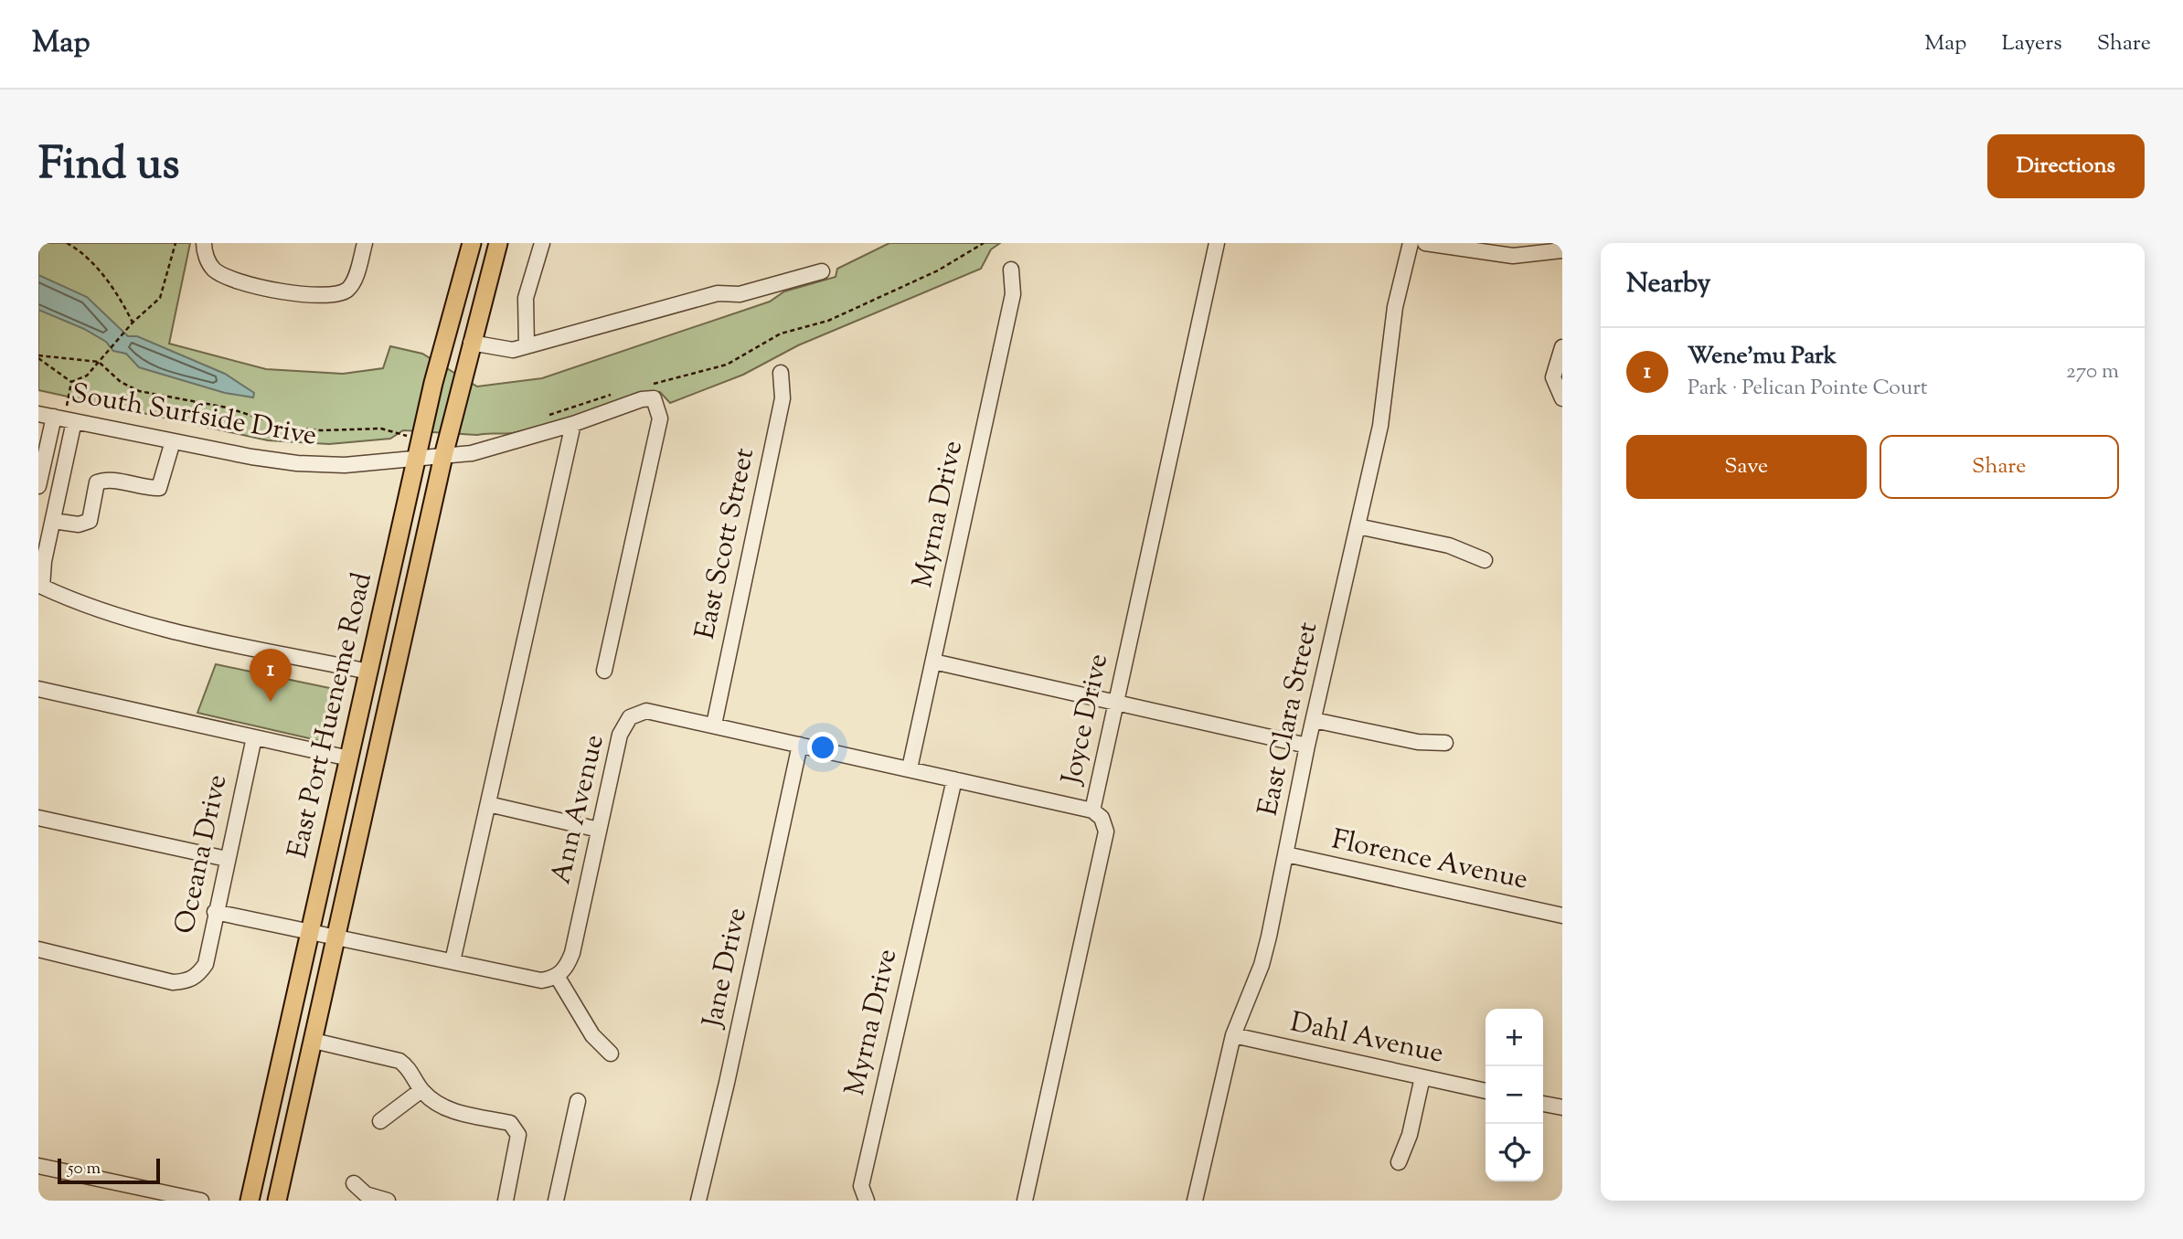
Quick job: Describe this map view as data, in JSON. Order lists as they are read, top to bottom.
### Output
{
  "streets": {
    "main road": ["East Port Hueneme Road"],
    "street": [
      "South Surfside Drive",
      "Myrna Drive",
      "East Scott Street",
      "Joyce Drive",
      "East Clara Street",
      "Ann Avenue",
      "Oceana Drive",
      "Florence Avenue",
      "Jane Drive",
      "Dahl Avenue"
    ]
  },
  "crossings": [
    ["South Surfside Drive", "East Port Hueneme Road"],
    ["Myrna Drive", "Ann Avenue"],
    ["East Scott Street", "Ann Avenue"],
    ["Joyce Drive", "Ann Avenue"],
    ["East Clara Street", "Florence Avenue"],
    ["East Clara Street", "Dahl Avenue"],
    ["Ann Avenue", "Jane Drive"]
  ],
  "scale_bar": "50 m",
  "page": {
    "header": "Map",
    "nav": ["Map", "Layers", "Share"],
    "title": "Find us",
    "buttons": [
      "Directions",
      ["Save", "Share"]
    ],
    "heading": "Nearby",
    "list": [
      {
        "mark": "1",
        "name": "Wene'mu Park",
        "note": "Park · Pelican Pointe Court",
        "value": "270 m"
      }
    ],
    "pins": "1",
    "map_buttons": ["+", "−"],
    "scale": "50 m"
  }
}
